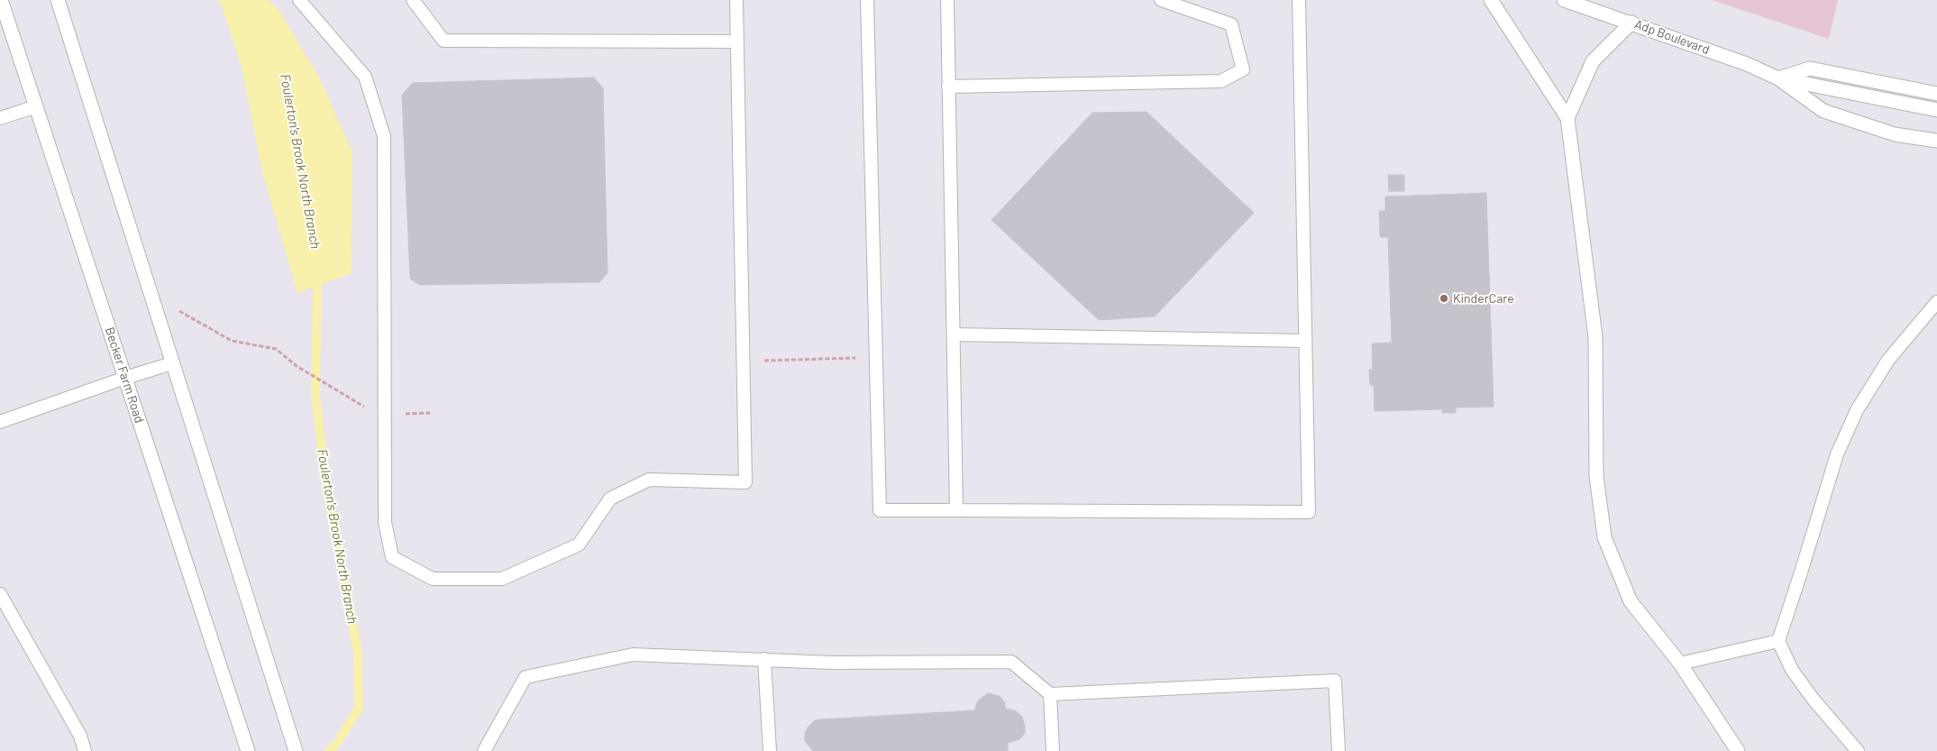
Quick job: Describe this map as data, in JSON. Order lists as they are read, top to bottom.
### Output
{
  "streets": {
    "street": ["Adp Boulevard", "Becker Farm Road"]
  },
  "water": ["Foulerton's Brook North Branch"],
  "places": ["KinderCare"]
}
